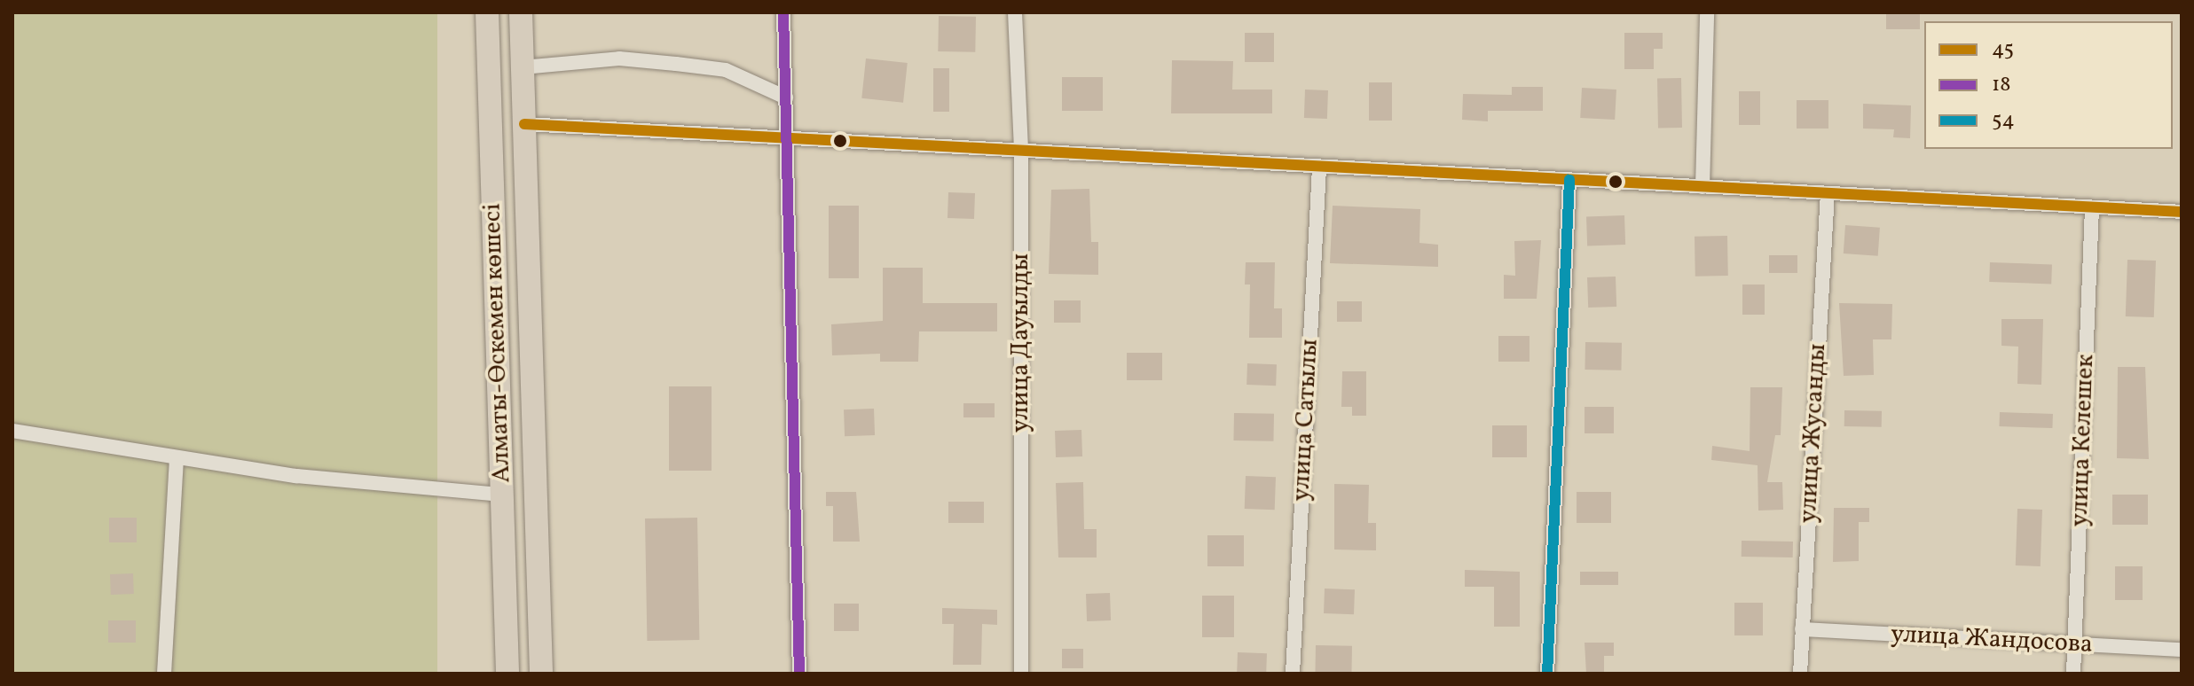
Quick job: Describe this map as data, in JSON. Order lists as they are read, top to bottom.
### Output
{
  "streets": {
    "highway": ["Алматы-Өскемен көшесі"],
    "street": [
      "улица Дауылды",
      "улица Сатылы",
      "улица Жусанды",
      "улица Келешек",
      "улица Жандосова"
    ]
  },
  "crossings": [
    ["улица Жусанды", "улица Жандосова"],
    ["улица Келешек", "улица Жандосова"]
  ],
  "lines": ["transit line 18", "transit line 45", "transit line 54"],
  "legend": ["45", "18", "54"]
}
